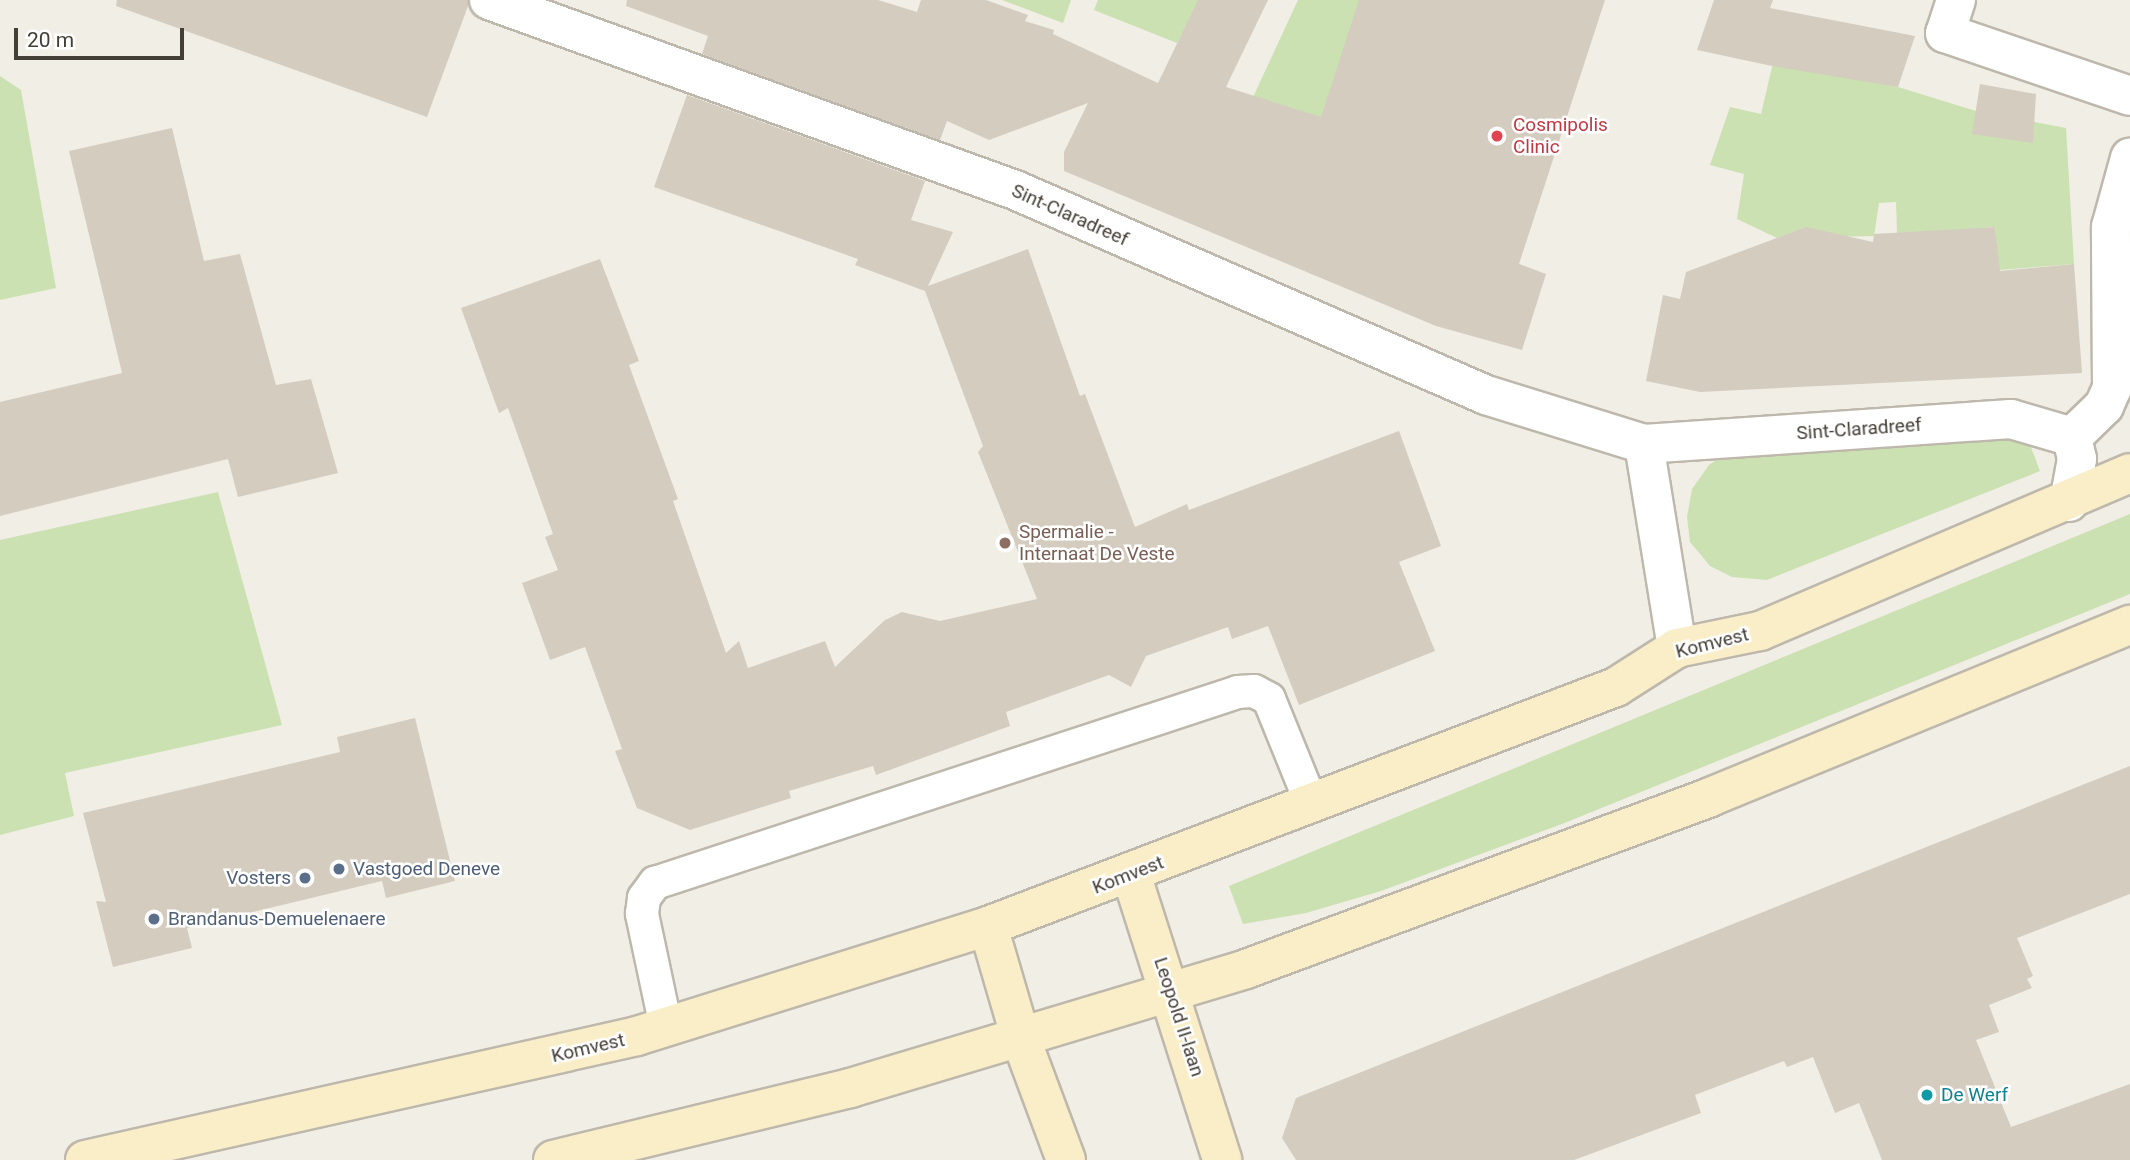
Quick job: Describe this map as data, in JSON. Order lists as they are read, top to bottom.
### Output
{
  "streets": {
    "main road": ["Komvest", "Leopold II-laan"],
    "street": ["Sint-Claradreef"]
  },
  "crossings": [
    ["Komvest", "Leopold II-laan"]
  ],
  "places": [
    "Cosmipolis Clinic",
    "Spermalie - Internaat De Veste",
    "Vastgoed Deneve",
    "Vosters",
    "Brandanus-Demuelenaere",
    "De Werf"
  ],
  "scale_bar": "20 m"
}
